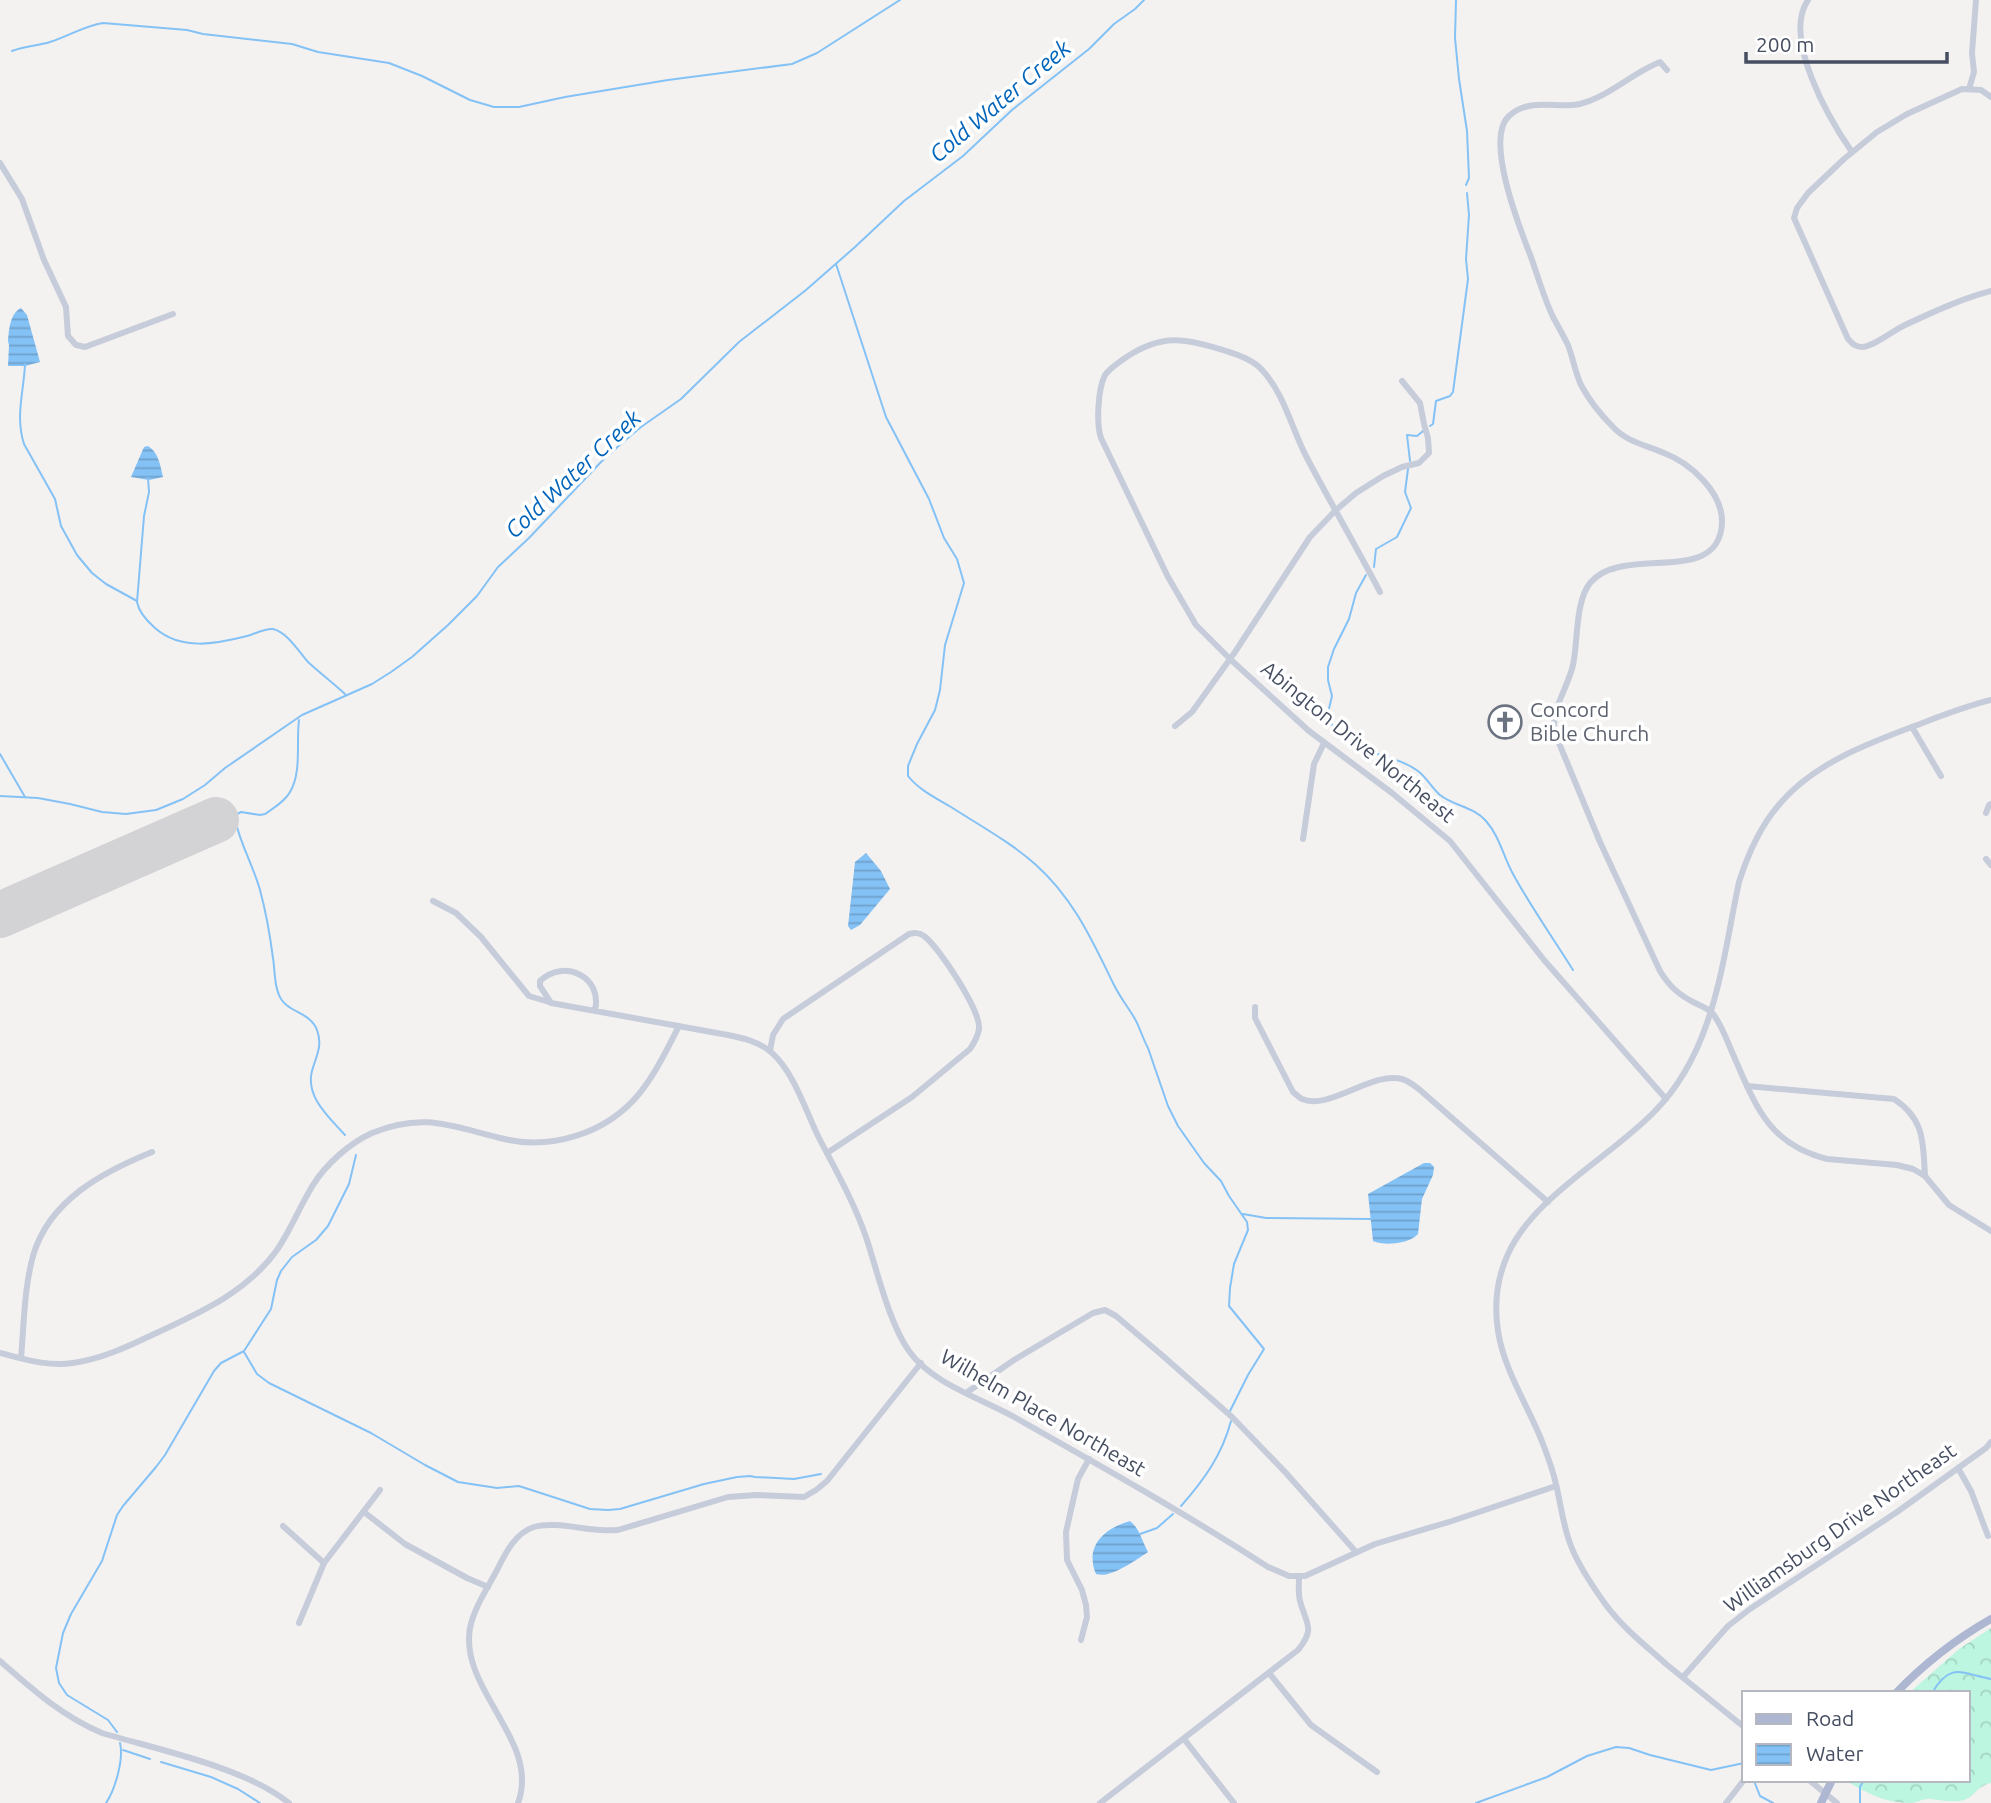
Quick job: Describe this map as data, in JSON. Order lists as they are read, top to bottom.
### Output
{
  "streets": {
    "street": ["Abington Drive Northeast", "Wilhelm Place Northeast", "Williamsburg Drive Northeast"]
  },
  "water": ["Cold Water Creek"],
  "places": {
    "church": ["Concord Bible Church"]
  },
  "legend": ["Road", "Water"],
  "scale_bar": "200 m"
}
